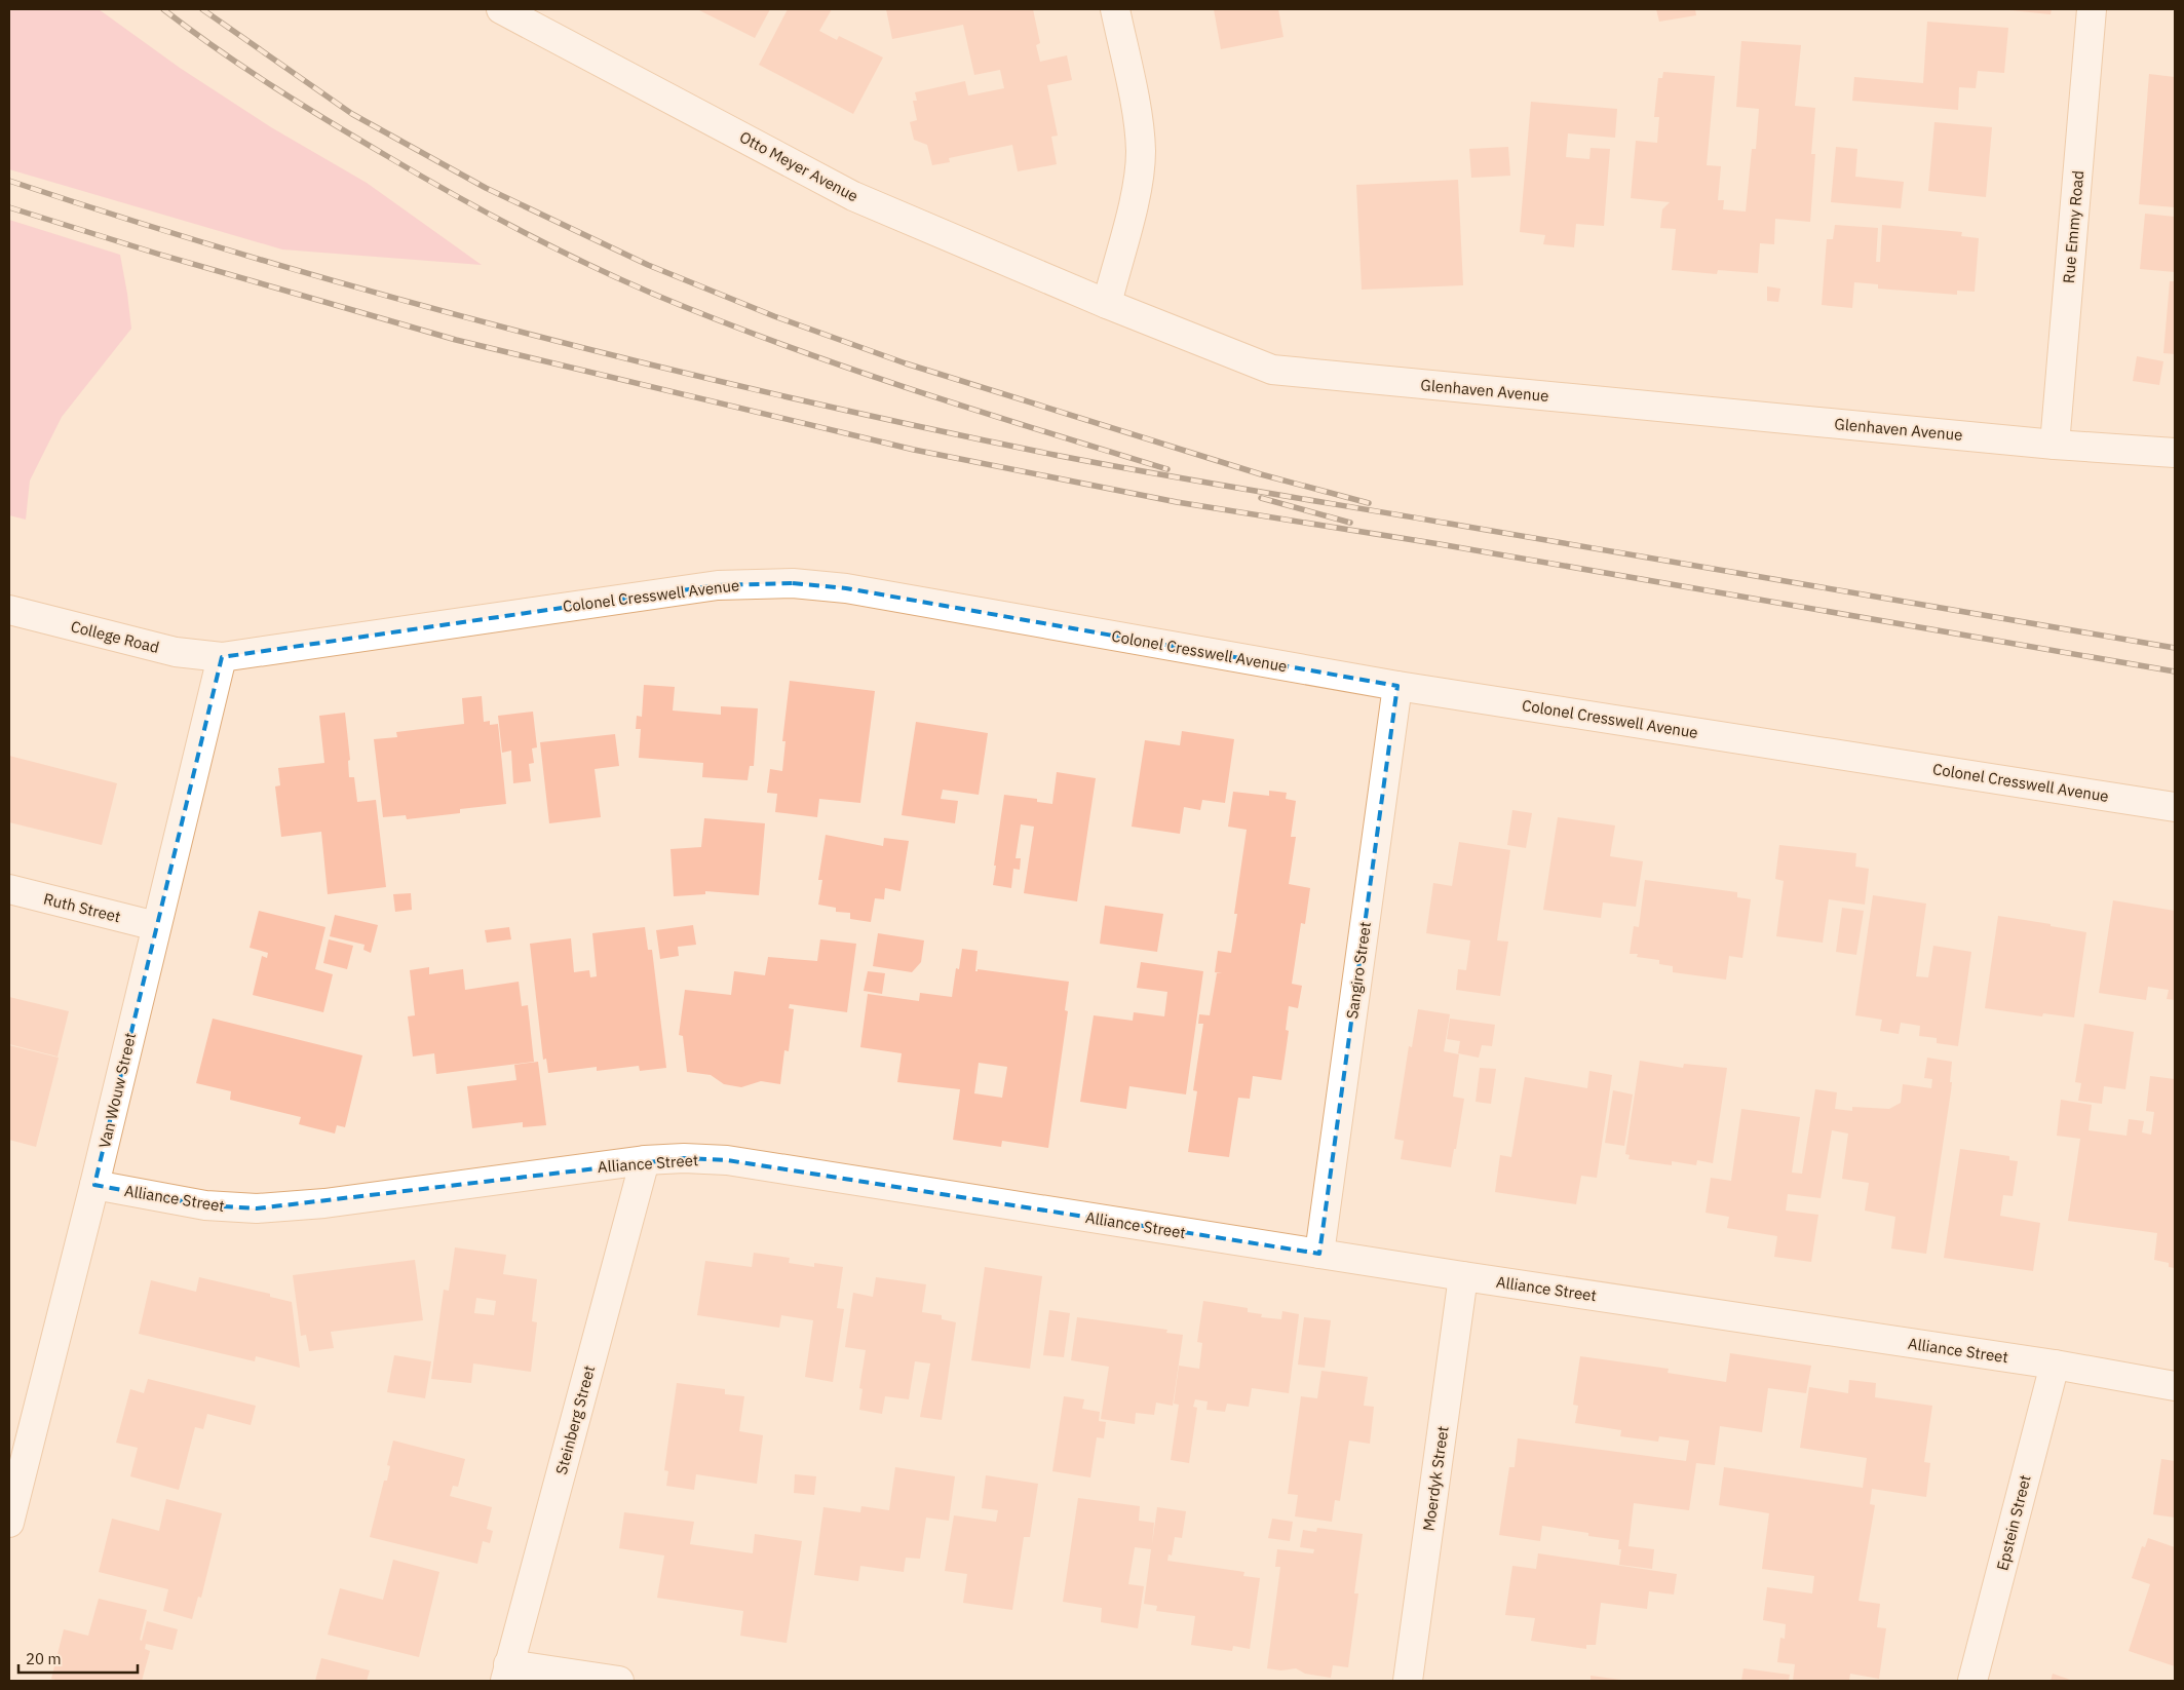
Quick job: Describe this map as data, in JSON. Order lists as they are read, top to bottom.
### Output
{
  "streets": {
    "street": [
      "Otto Meyer Avenue",
      "Rue Emmy Road",
      "Glenhaven Avenue",
      "Colonel Cresswell Avenue",
      "College Road",
      "Ruth Street",
      "Sangiro Street",
      "Van Wouw Street",
      "Alliance Street",
      "Steinberg Street",
      "Moerdyk Street",
      "Epstein Street"
    ]
  },
  "crossings": [
    ["Otto Meyer Avenue", "Glenhaven Avenue"],
    ["Rue Emmy Road", "Glenhaven Avenue"],
    ["Colonel Cresswell Avenue", "College Road"],
    ["Colonel Cresswell Avenue", "Sangiro Street"],
    ["Colonel Cresswell Avenue", "Van Wouw Street"],
    ["College Road", "Van Wouw Street"],
    ["Ruth Street", "Van Wouw Street"],
    ["Sangiro Street", "Alliance Street"],
    ["Van Wouw Street", "Alliance Street"],
    ["Alliance Street", "Steinberg Street"],
    ["Alliance Street", "Moerdyk Street"],
    ["Alliance Street", "Epstein Street"]
  ],
  "scale_bar": "20 m"
}
